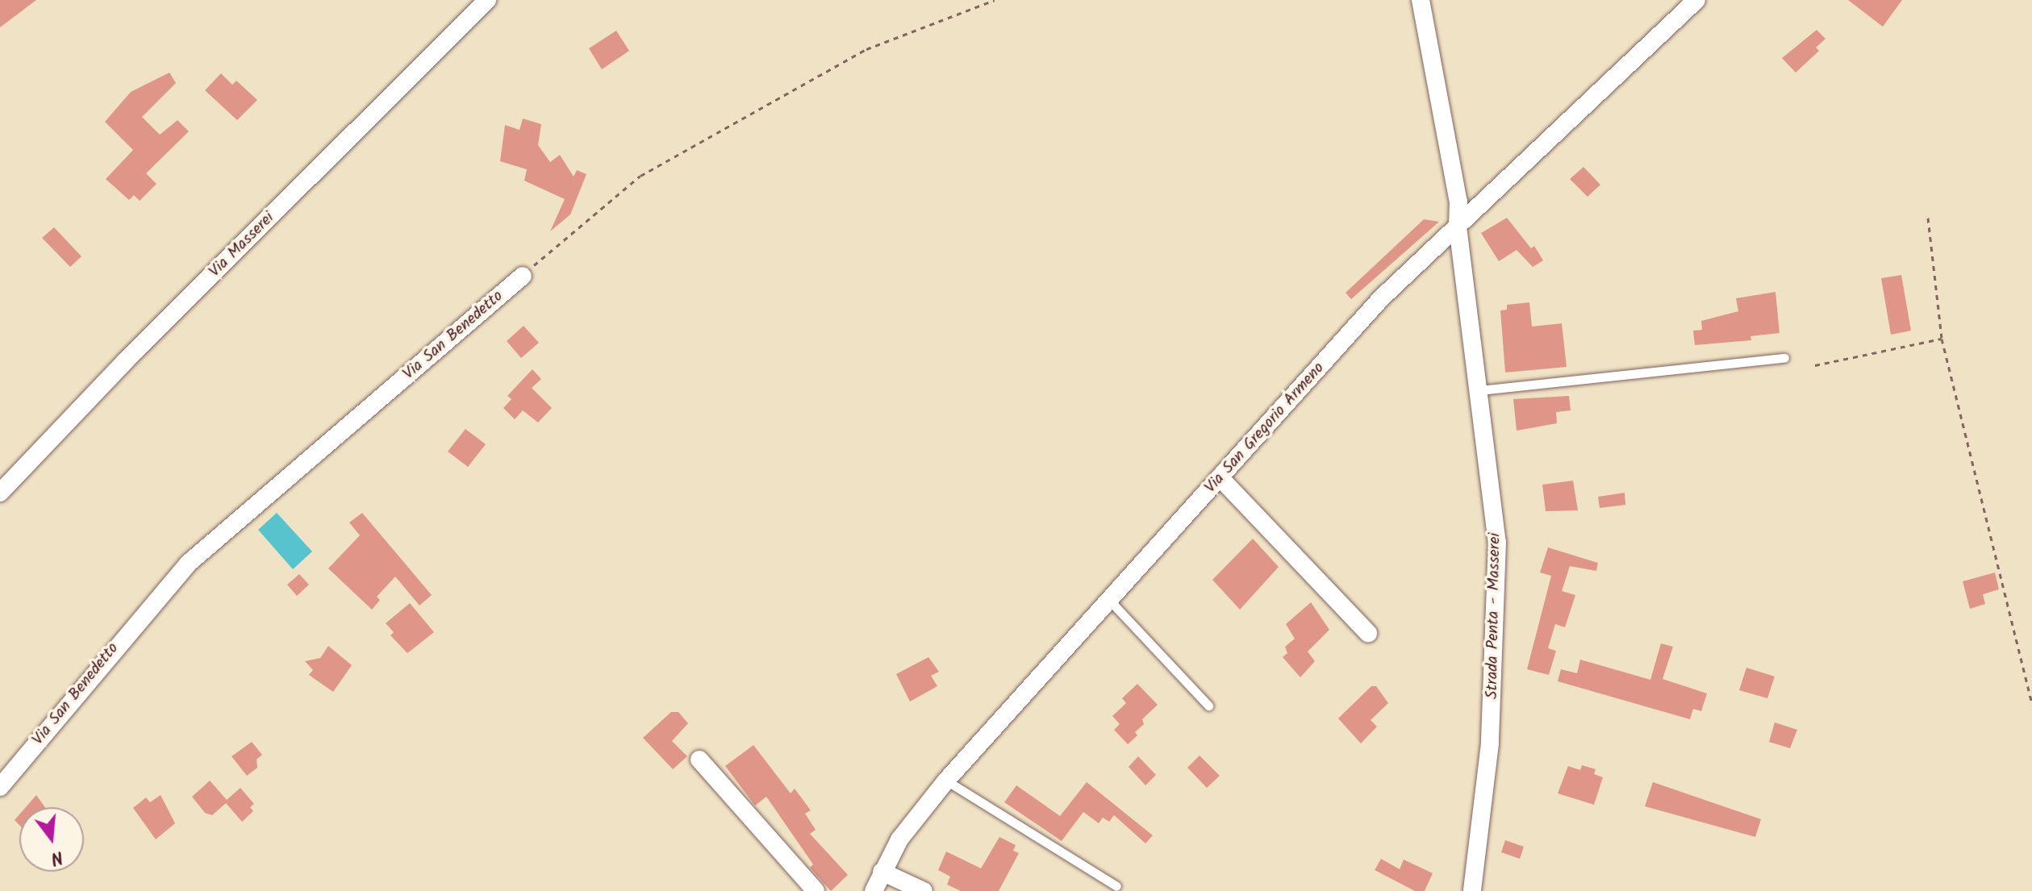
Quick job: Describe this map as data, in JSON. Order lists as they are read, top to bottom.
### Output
{
  "streets": {
    "street": [
      "Via Masserei",
      "Via San Benedetto",
      "Via San Gregorio Armeno",
      "Strada Penta - Masserei"
    ]
  },
  "crossings": [
    ["Via San Gregorio Armeno", "Strada Penta - Masserei"]
  ],
  "north": "bottom"
}
